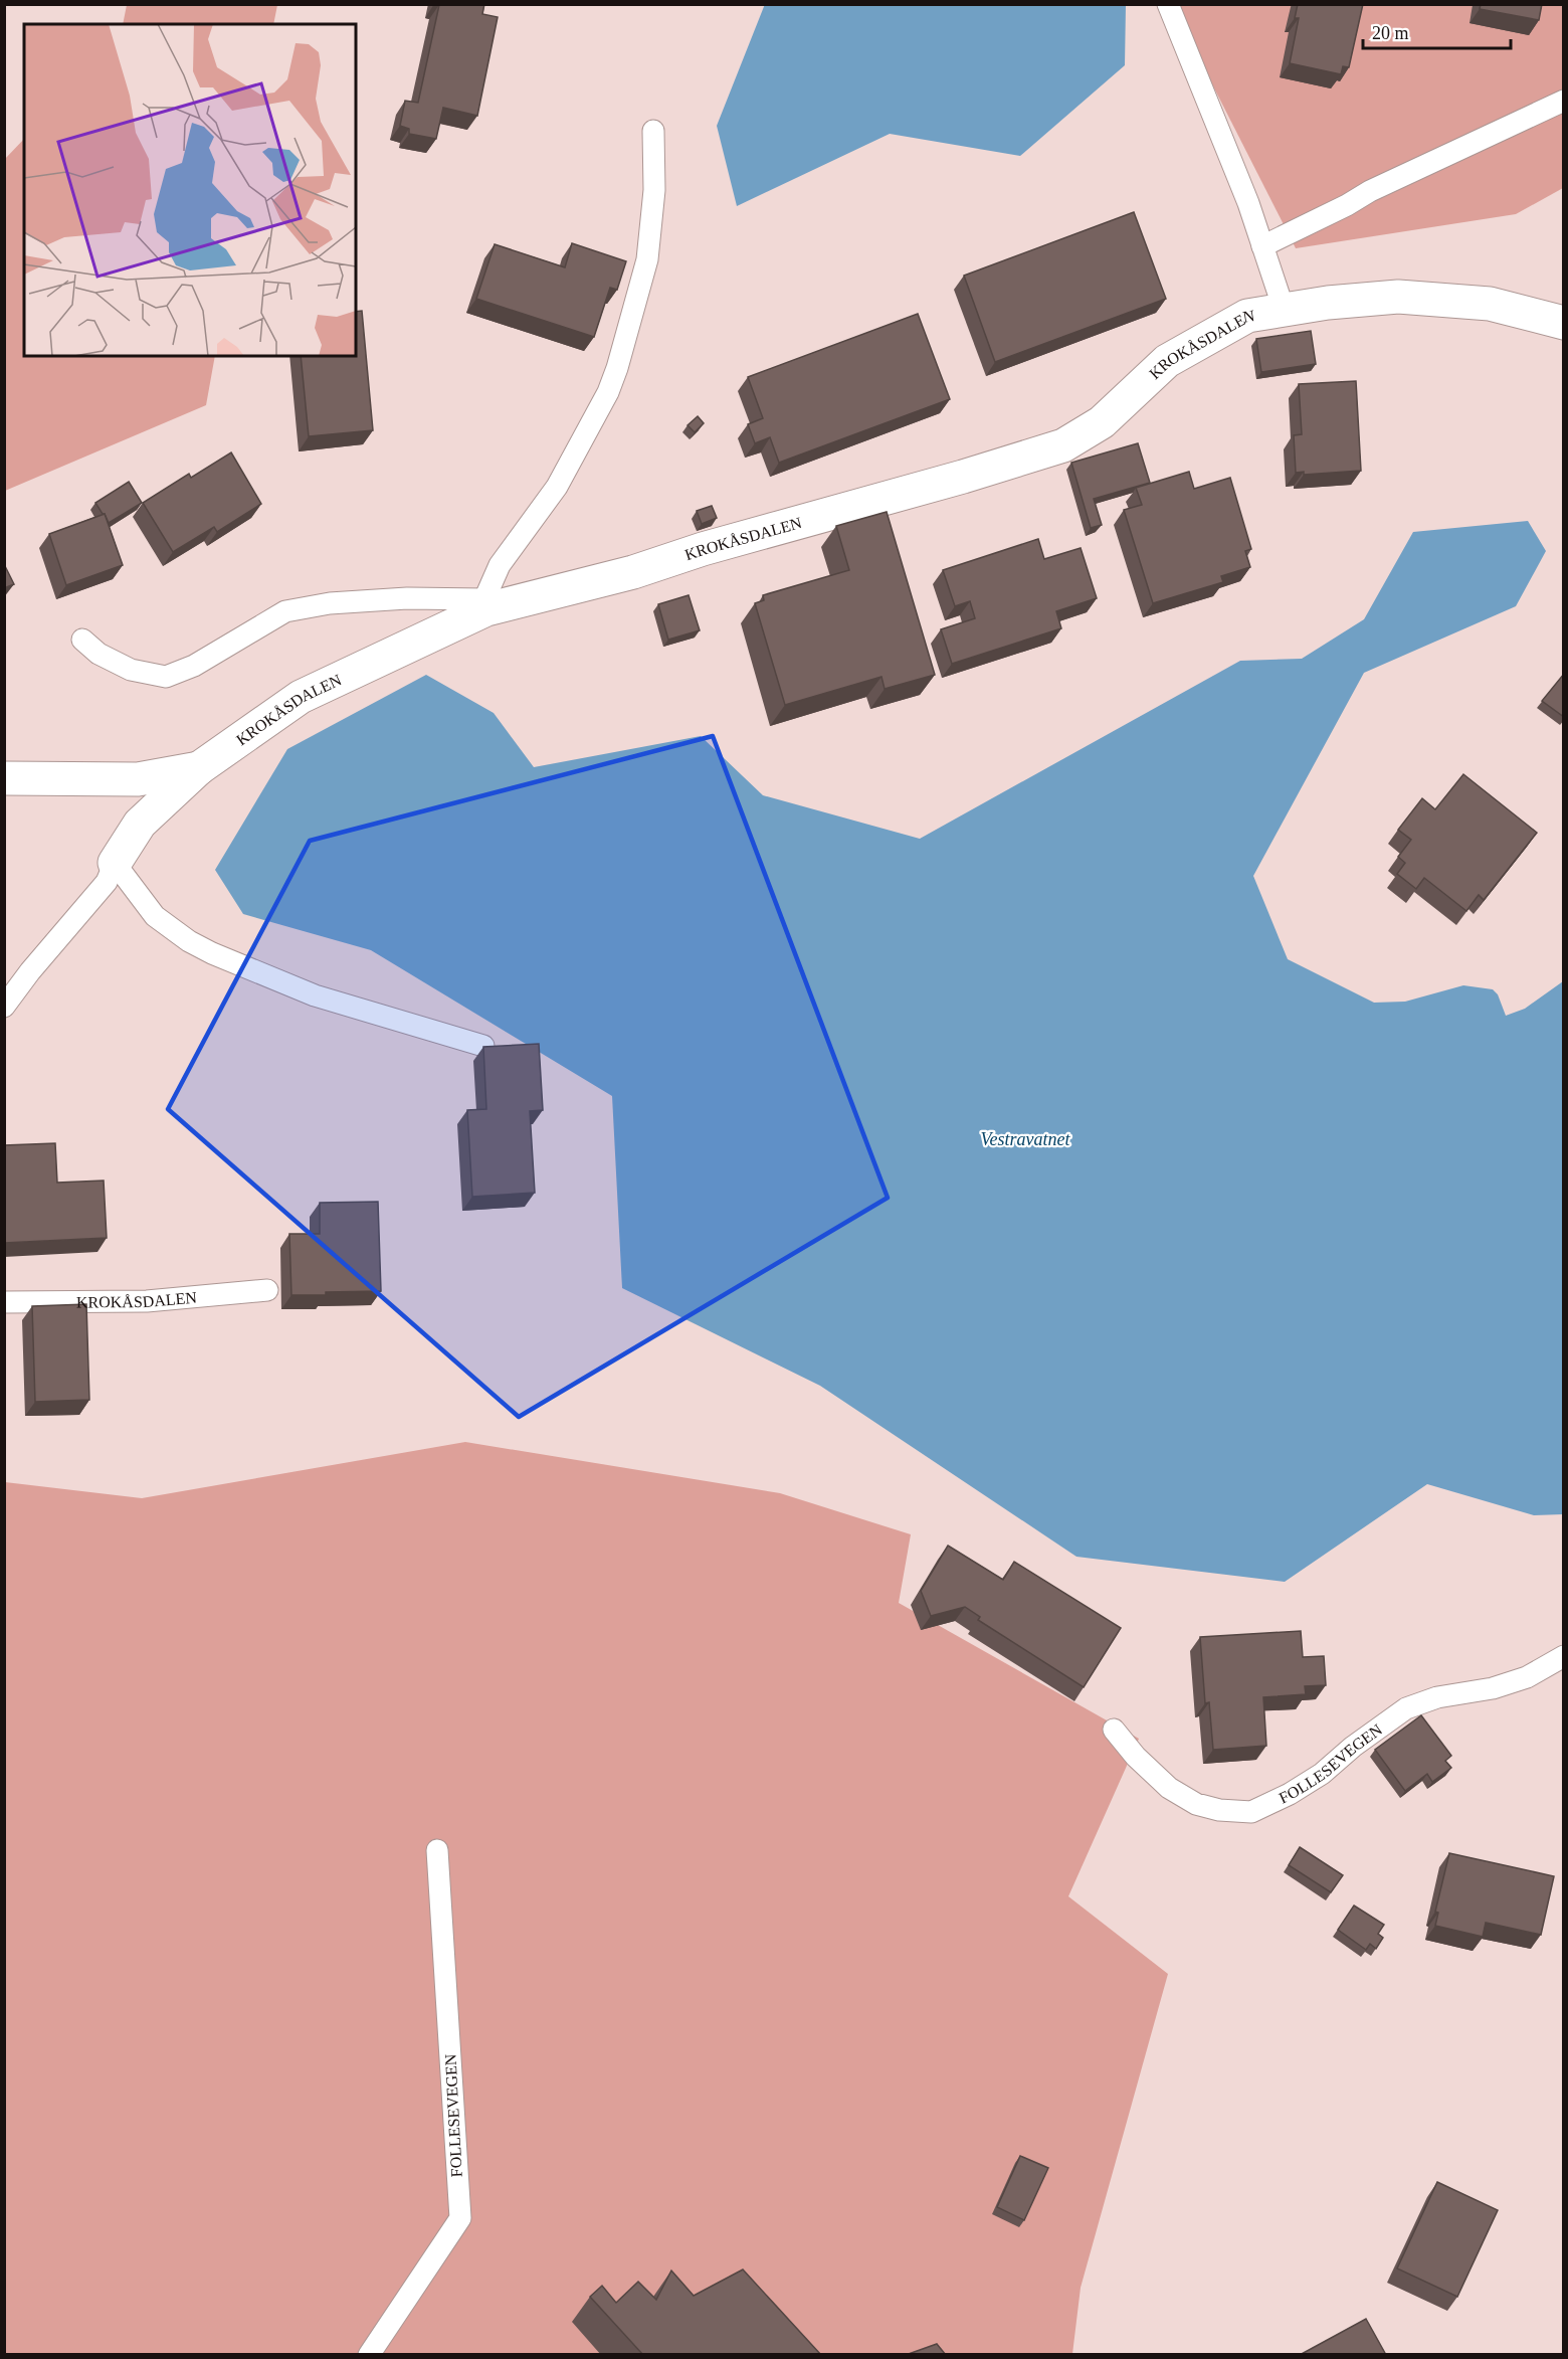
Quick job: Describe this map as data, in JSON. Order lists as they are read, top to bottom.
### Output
{
  "streets": {
    "street": ["KROKÅSDALEN"],
    "lane": ["FOLLESEVEGEN"]
  },
  "water": ["Vestravatnet"],
  "scale_bar": "20 m"
}
